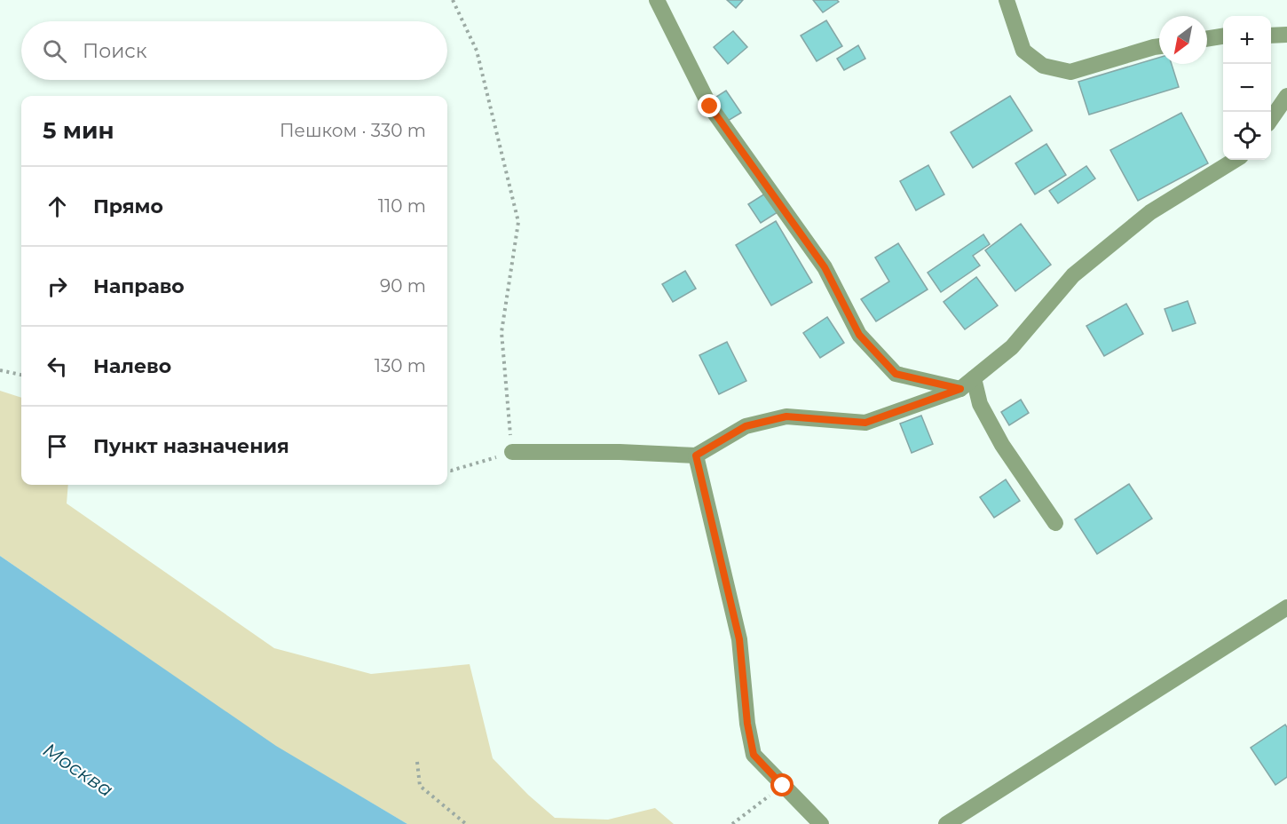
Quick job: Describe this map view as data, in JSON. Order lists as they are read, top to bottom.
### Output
{
  "water": ["Москва"],
  "north": "bottom left",
  "page": {
    "map_buttons": ["+", "−"],
    "search": "Поиск",
    "heading": ["5 мин", "Пешком · 330 m"],
    "list": [
      ["Прямо", "110 m"],
      ["Направо", "90 m"],
      ["Налево", "130 m"],
      "Пункт назначения"
    ]
  }
}
